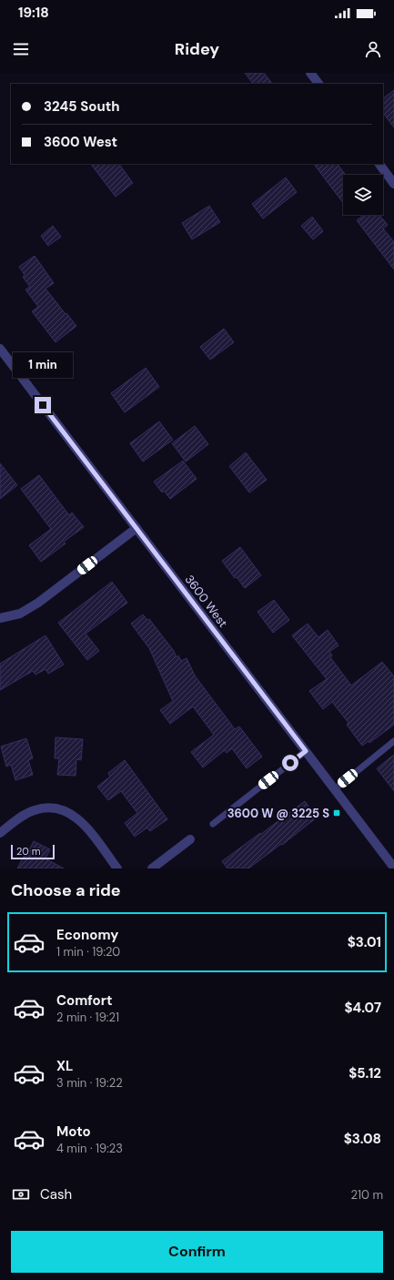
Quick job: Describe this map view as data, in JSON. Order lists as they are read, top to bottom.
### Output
{
  "streets": {
    "street": ["3600 West"]
  },
  "places": {
    "transit": ["3600 W @ 3225 S"]
  },
  "scale_bar": "20 m",
  "page": {
    "status": "19:18",
    "header": "Ridey",
    "banner": ["3245 South", "3600 West"],
    "bubble": "1 min",
    "scale": "20 m",
    "heading": "Choose a ride",
    "list": [
      {
        "name": "Economy",
        "note": "1 min · 19:20",
        "value": "$3.01"
      },
      {
        "name": "Comfort",
        "note": "2 min · 19:21",
        "value": "$4.07"
      },
      {
        "name": "XL",
        "note": "3 min · 19:22",
        "value": "$5.12"
      },
      {
        "name": "Moto",
        "note": "4 min · 19:23",
        "value": "$3.08"
      }
    ],
    "pay": ["Cash", "210 m"],
    "buttons": "Confirm"
  }
}
